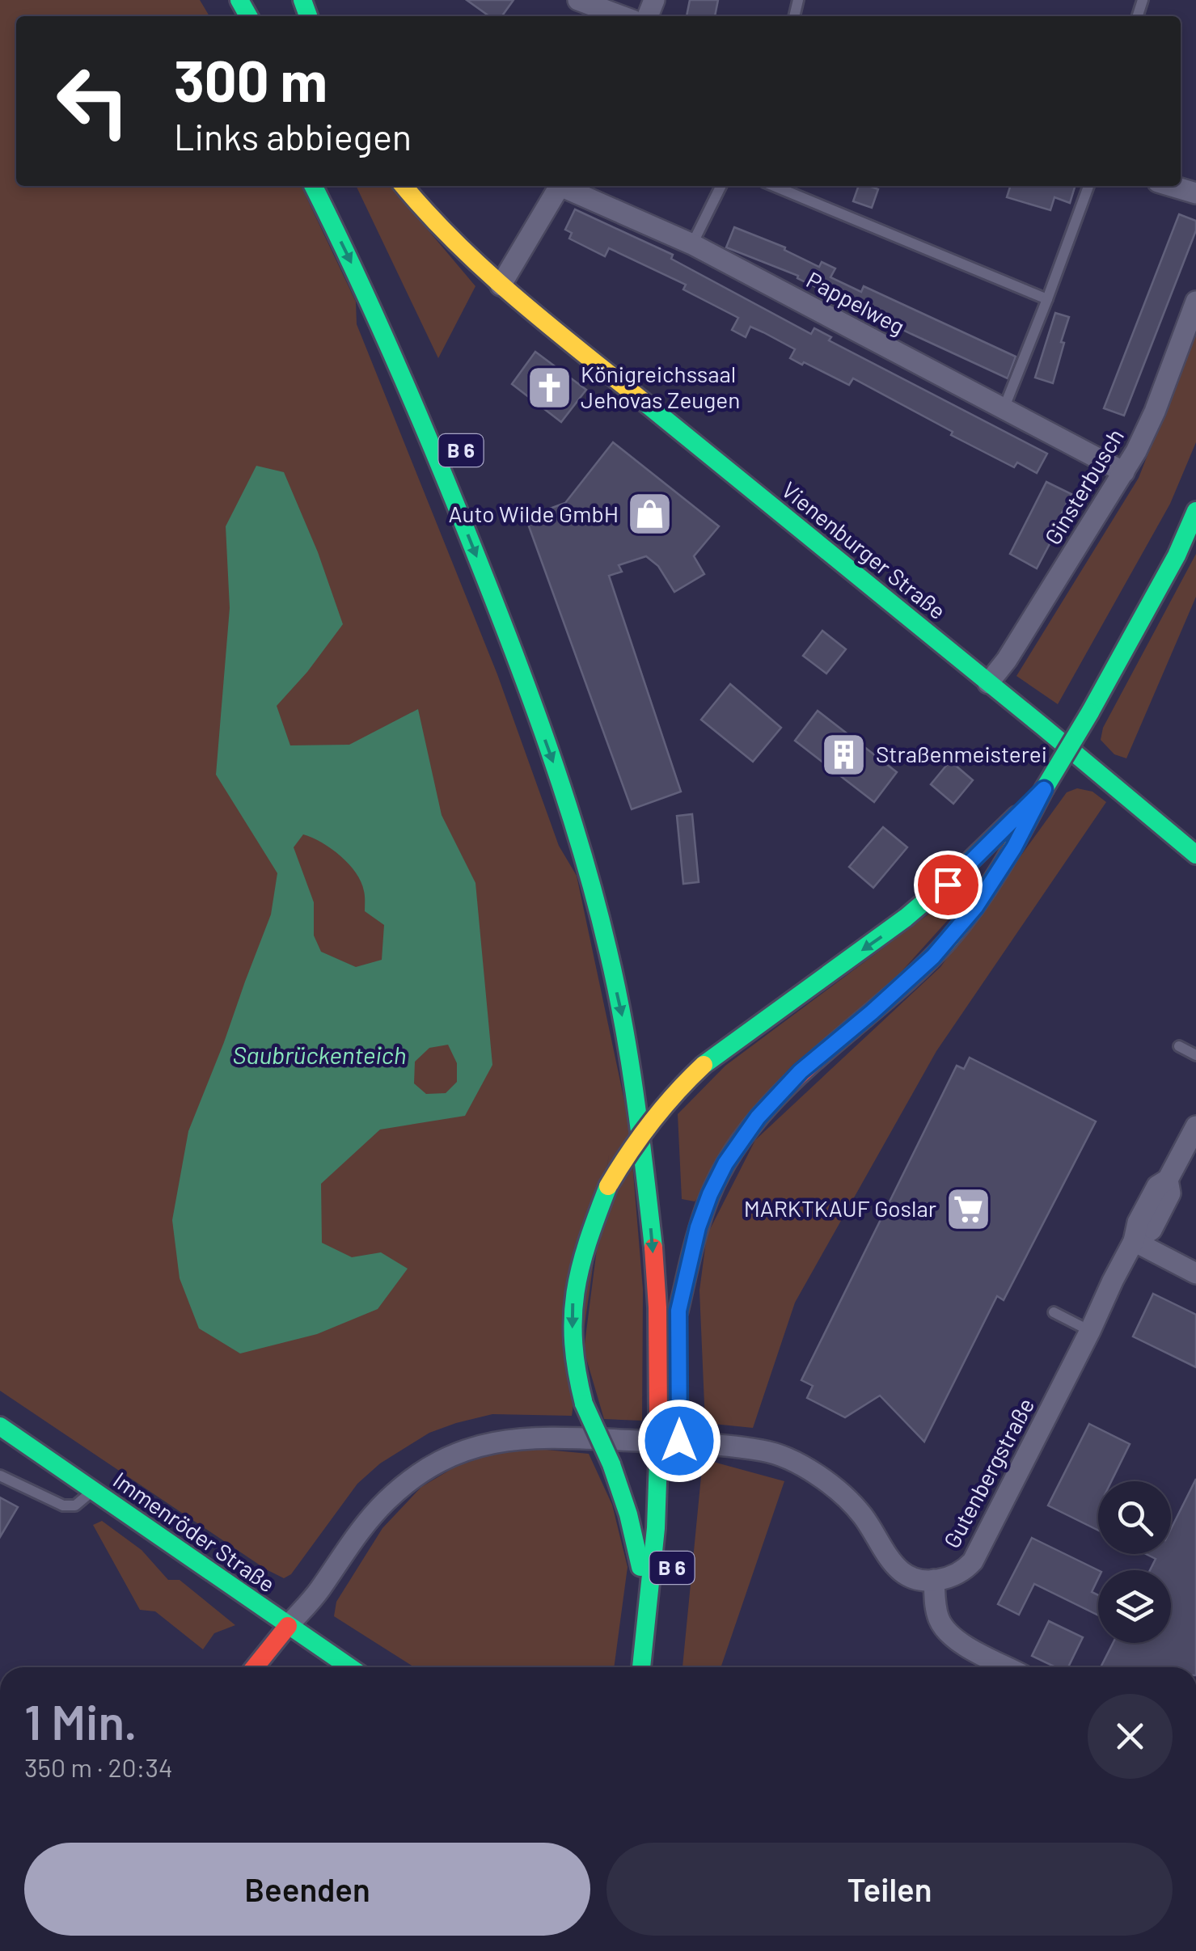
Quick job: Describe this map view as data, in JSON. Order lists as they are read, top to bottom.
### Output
{
  "streets": {
    "main road": ["B 6", "Vienenburger Straße", "Immenröder Straße"],
    "street": ["Pappelweg", "Ginsterbusch", "Gutenbergstraße"]
  },
  "crossings": [
    ["Pappelweg", "Ginsterbusch"],
    ["Ginsterbusch", "Vienenburger Straße"]
  ],
  "water": ["Saubrückenteich"],
  "places": {
    "church": ["Königreichssaal Jehovas Zeugen"],
    "shop": ["Auto Wilde GmbH"],
    "building": ["Straßenmeisterei"],
    "supermarket": ["MARKTKAUF Goslar"]
  },
  "page": {
    "turn": ["300 m", "Links abbiegen"],
    "heading": ["1 Min.", "350 m · 20:34"],
    "buttons": ["Beenden", "Teilen"]
  }
}
